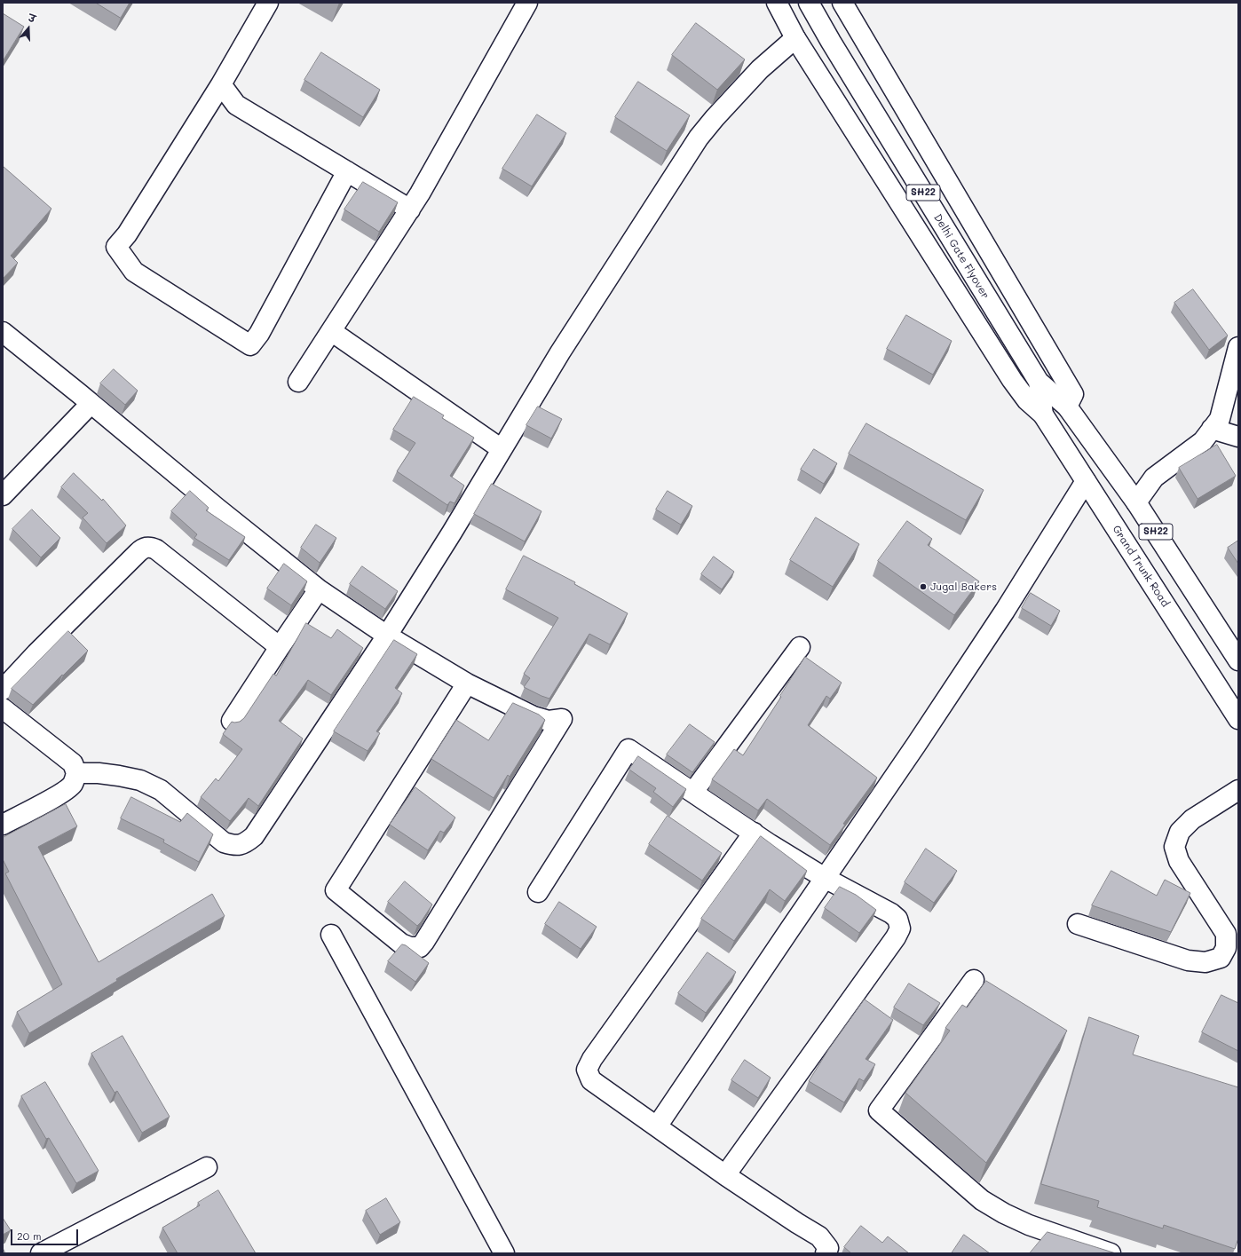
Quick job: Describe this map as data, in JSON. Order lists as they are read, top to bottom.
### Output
{
  "streets": {
    "main road": ["SH22", "Delhi Gate Flyover", "Grand Trunk Road"]
  },
  "crossings": [
    ["SH22", "Delhi Gate Flyover"],
    ["Delhi Gate Flyover", "Grand Trunk Road"]
  ],
  "places": ["Jugal Bakers"],
  "scale_bar": "20 m",
  "north": "top"
}
